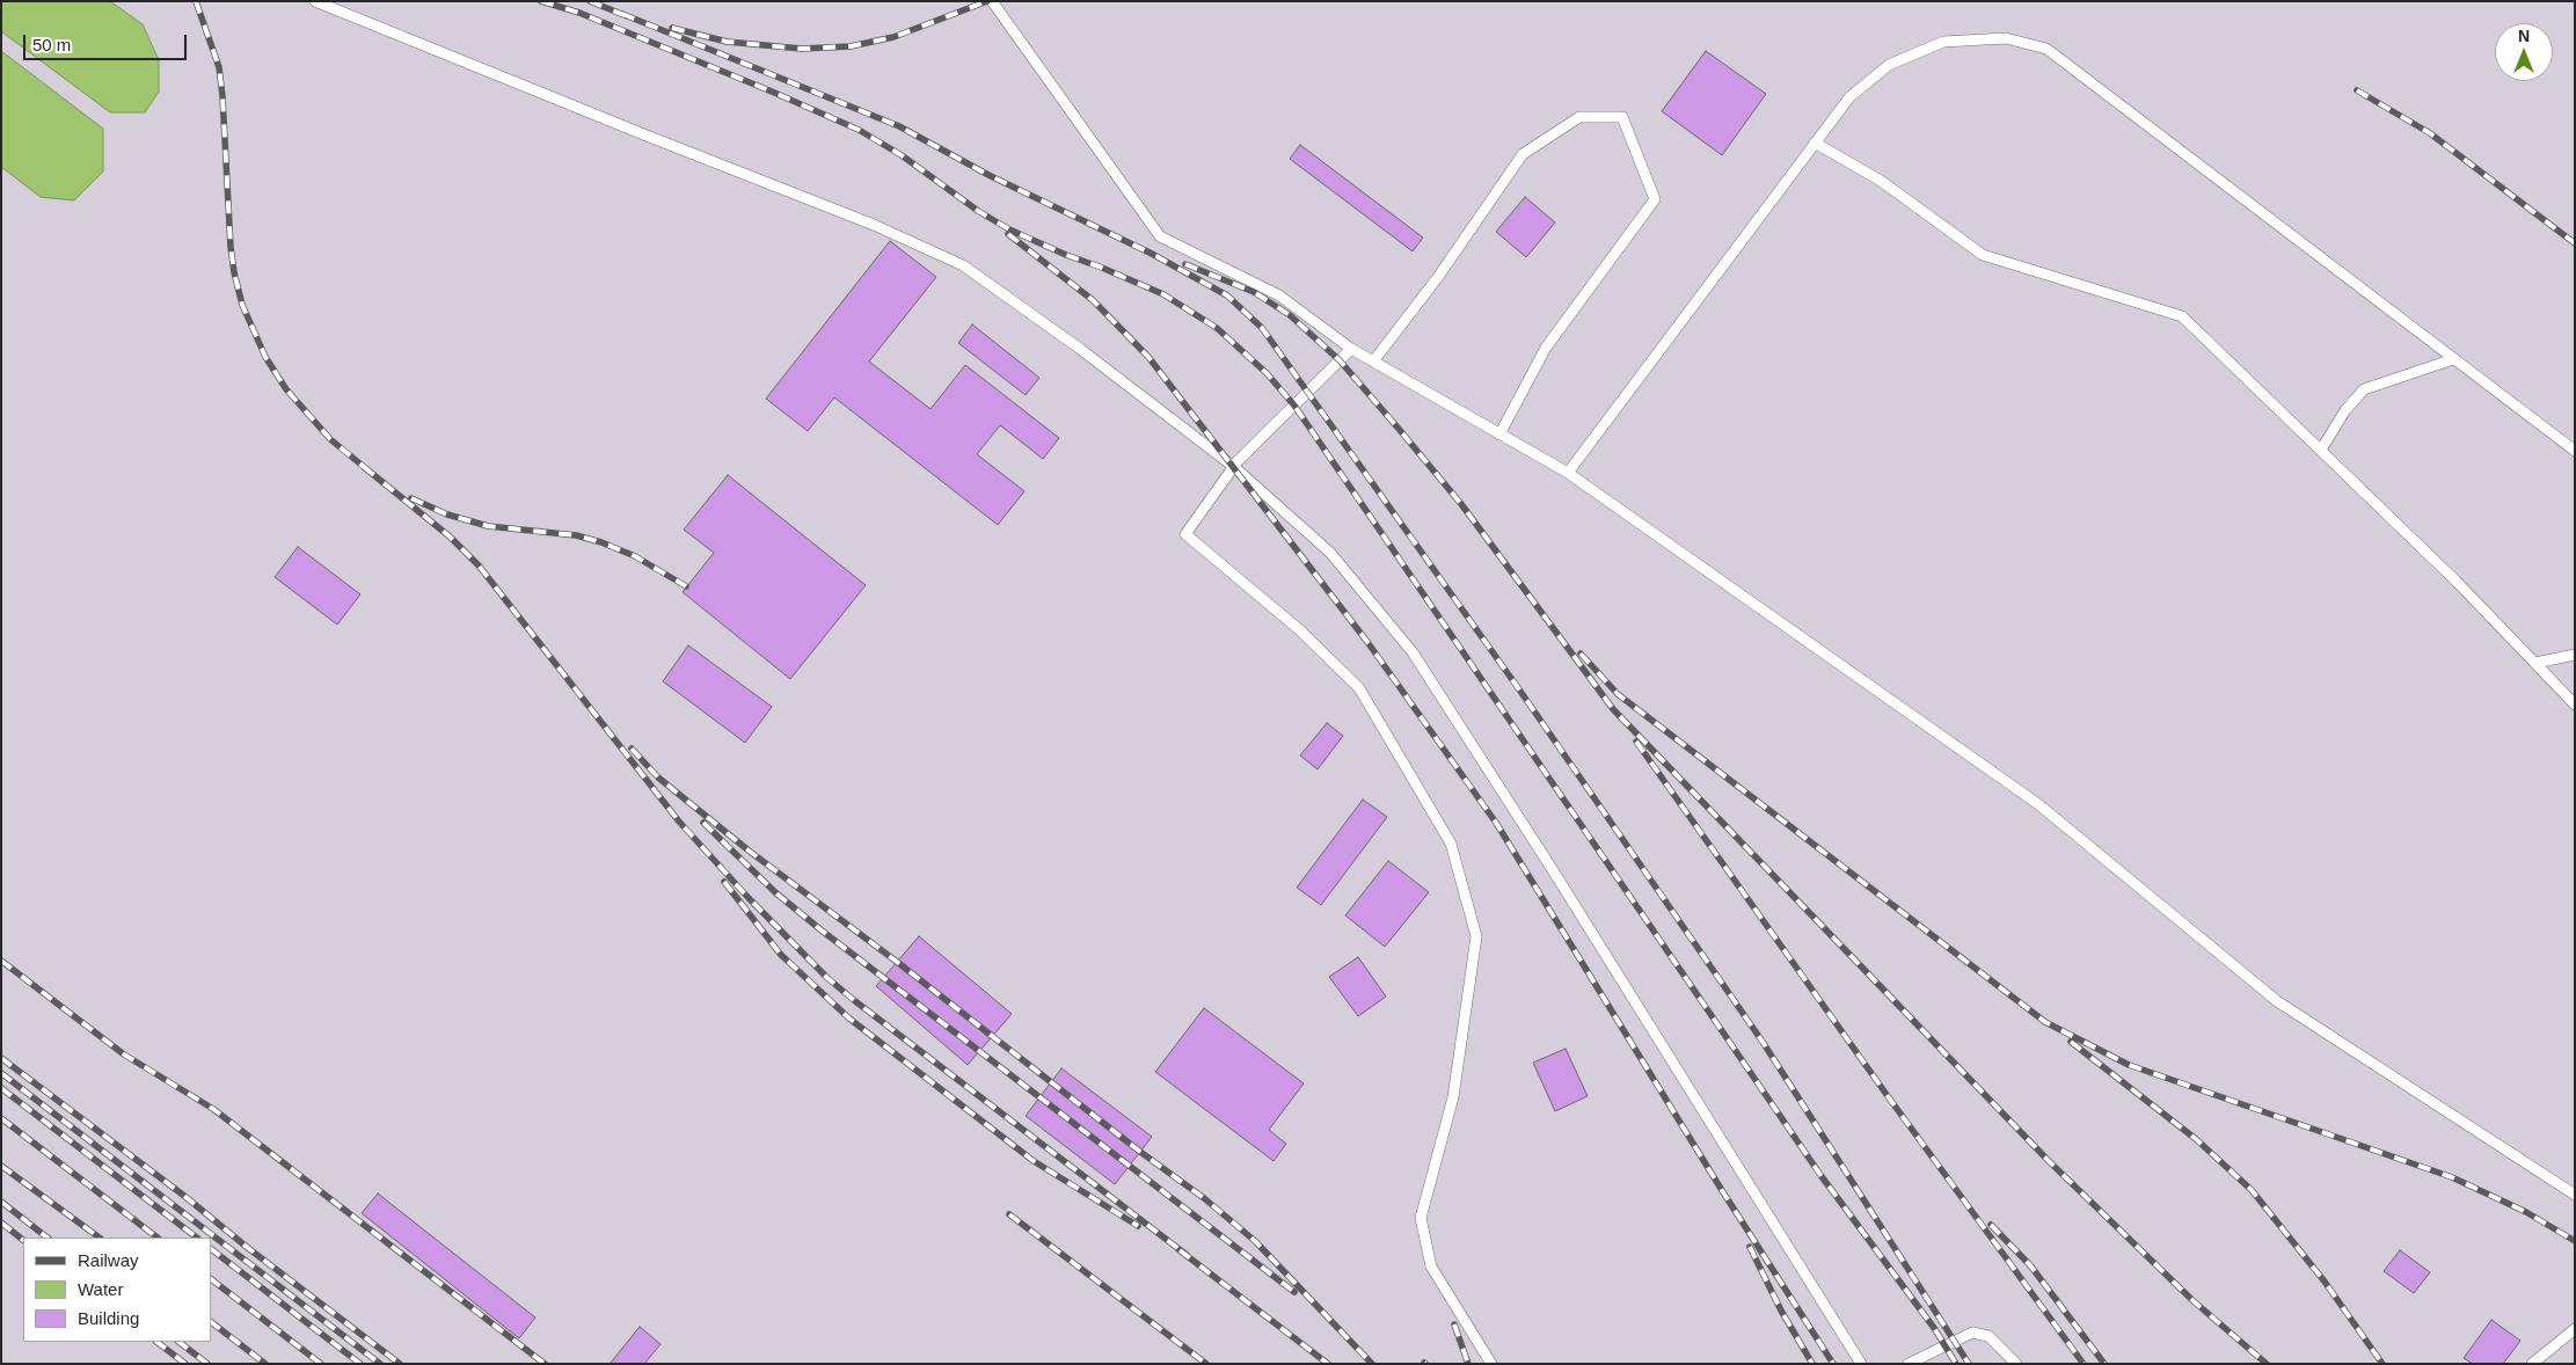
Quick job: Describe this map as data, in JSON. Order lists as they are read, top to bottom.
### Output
{
  "legend": ["Railway", "Water", "Building"],
  "scale_bar": "50 m",
  "north": "top"
}
